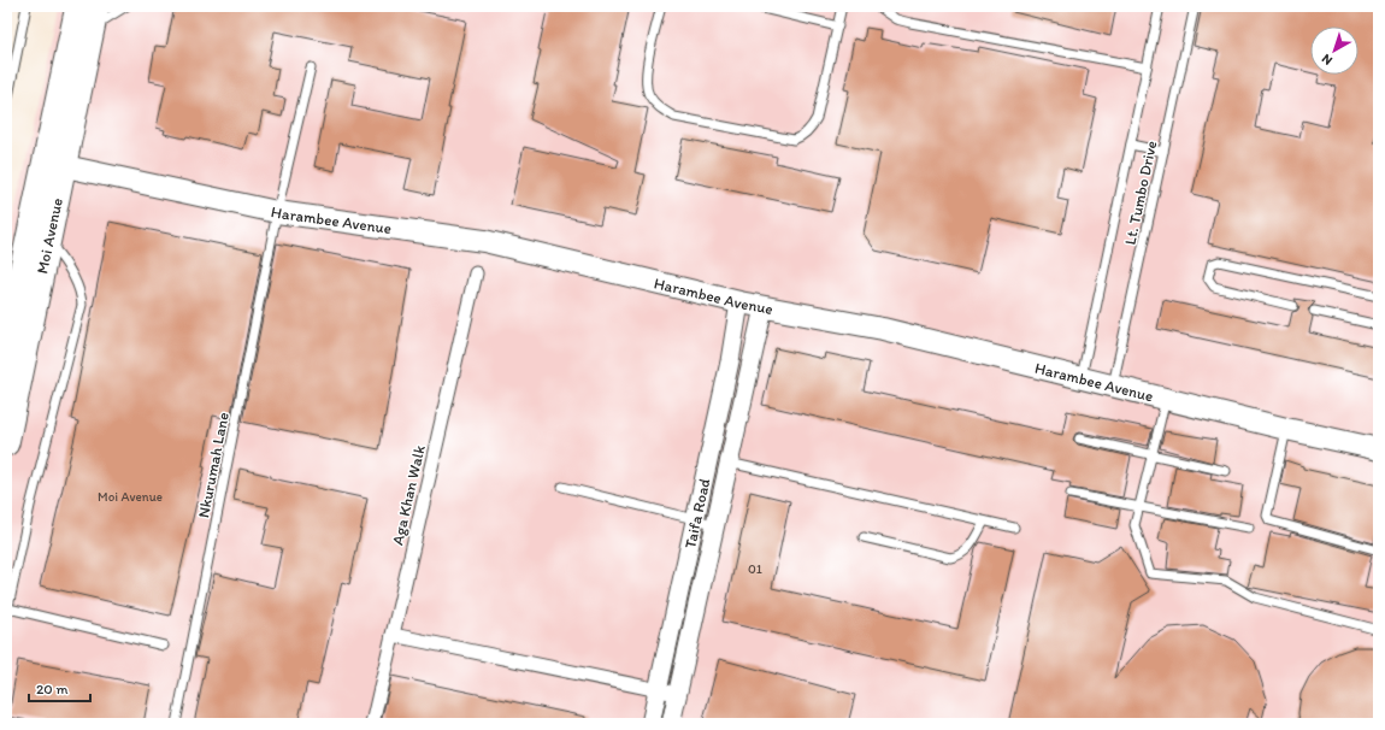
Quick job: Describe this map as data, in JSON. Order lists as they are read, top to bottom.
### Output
{
  "streets": {
    "main road": ["Moi Avenue"],
    "street": ["Harambee Avenue", "Aga Khan Walk", "Taifa Road"],
    "lane": ["Lt. Tumbo Drive", "Nkurumah Lane"]
  },
  "crossings": [
    ["Lt. Tumbo Drive", "Harambee Avenue"],
    ["Harambee Avenue", "Moi Avenue"],
    ["Harambee Avenue", "Nkurumah Lane"],
    ["Harambee Avenue", "Taifa Road"]
  ],
  "house_numbers": ["Moi Avenue", "01"],
  "scale_bar": "20 m",
  "north": "bottom left"
}
